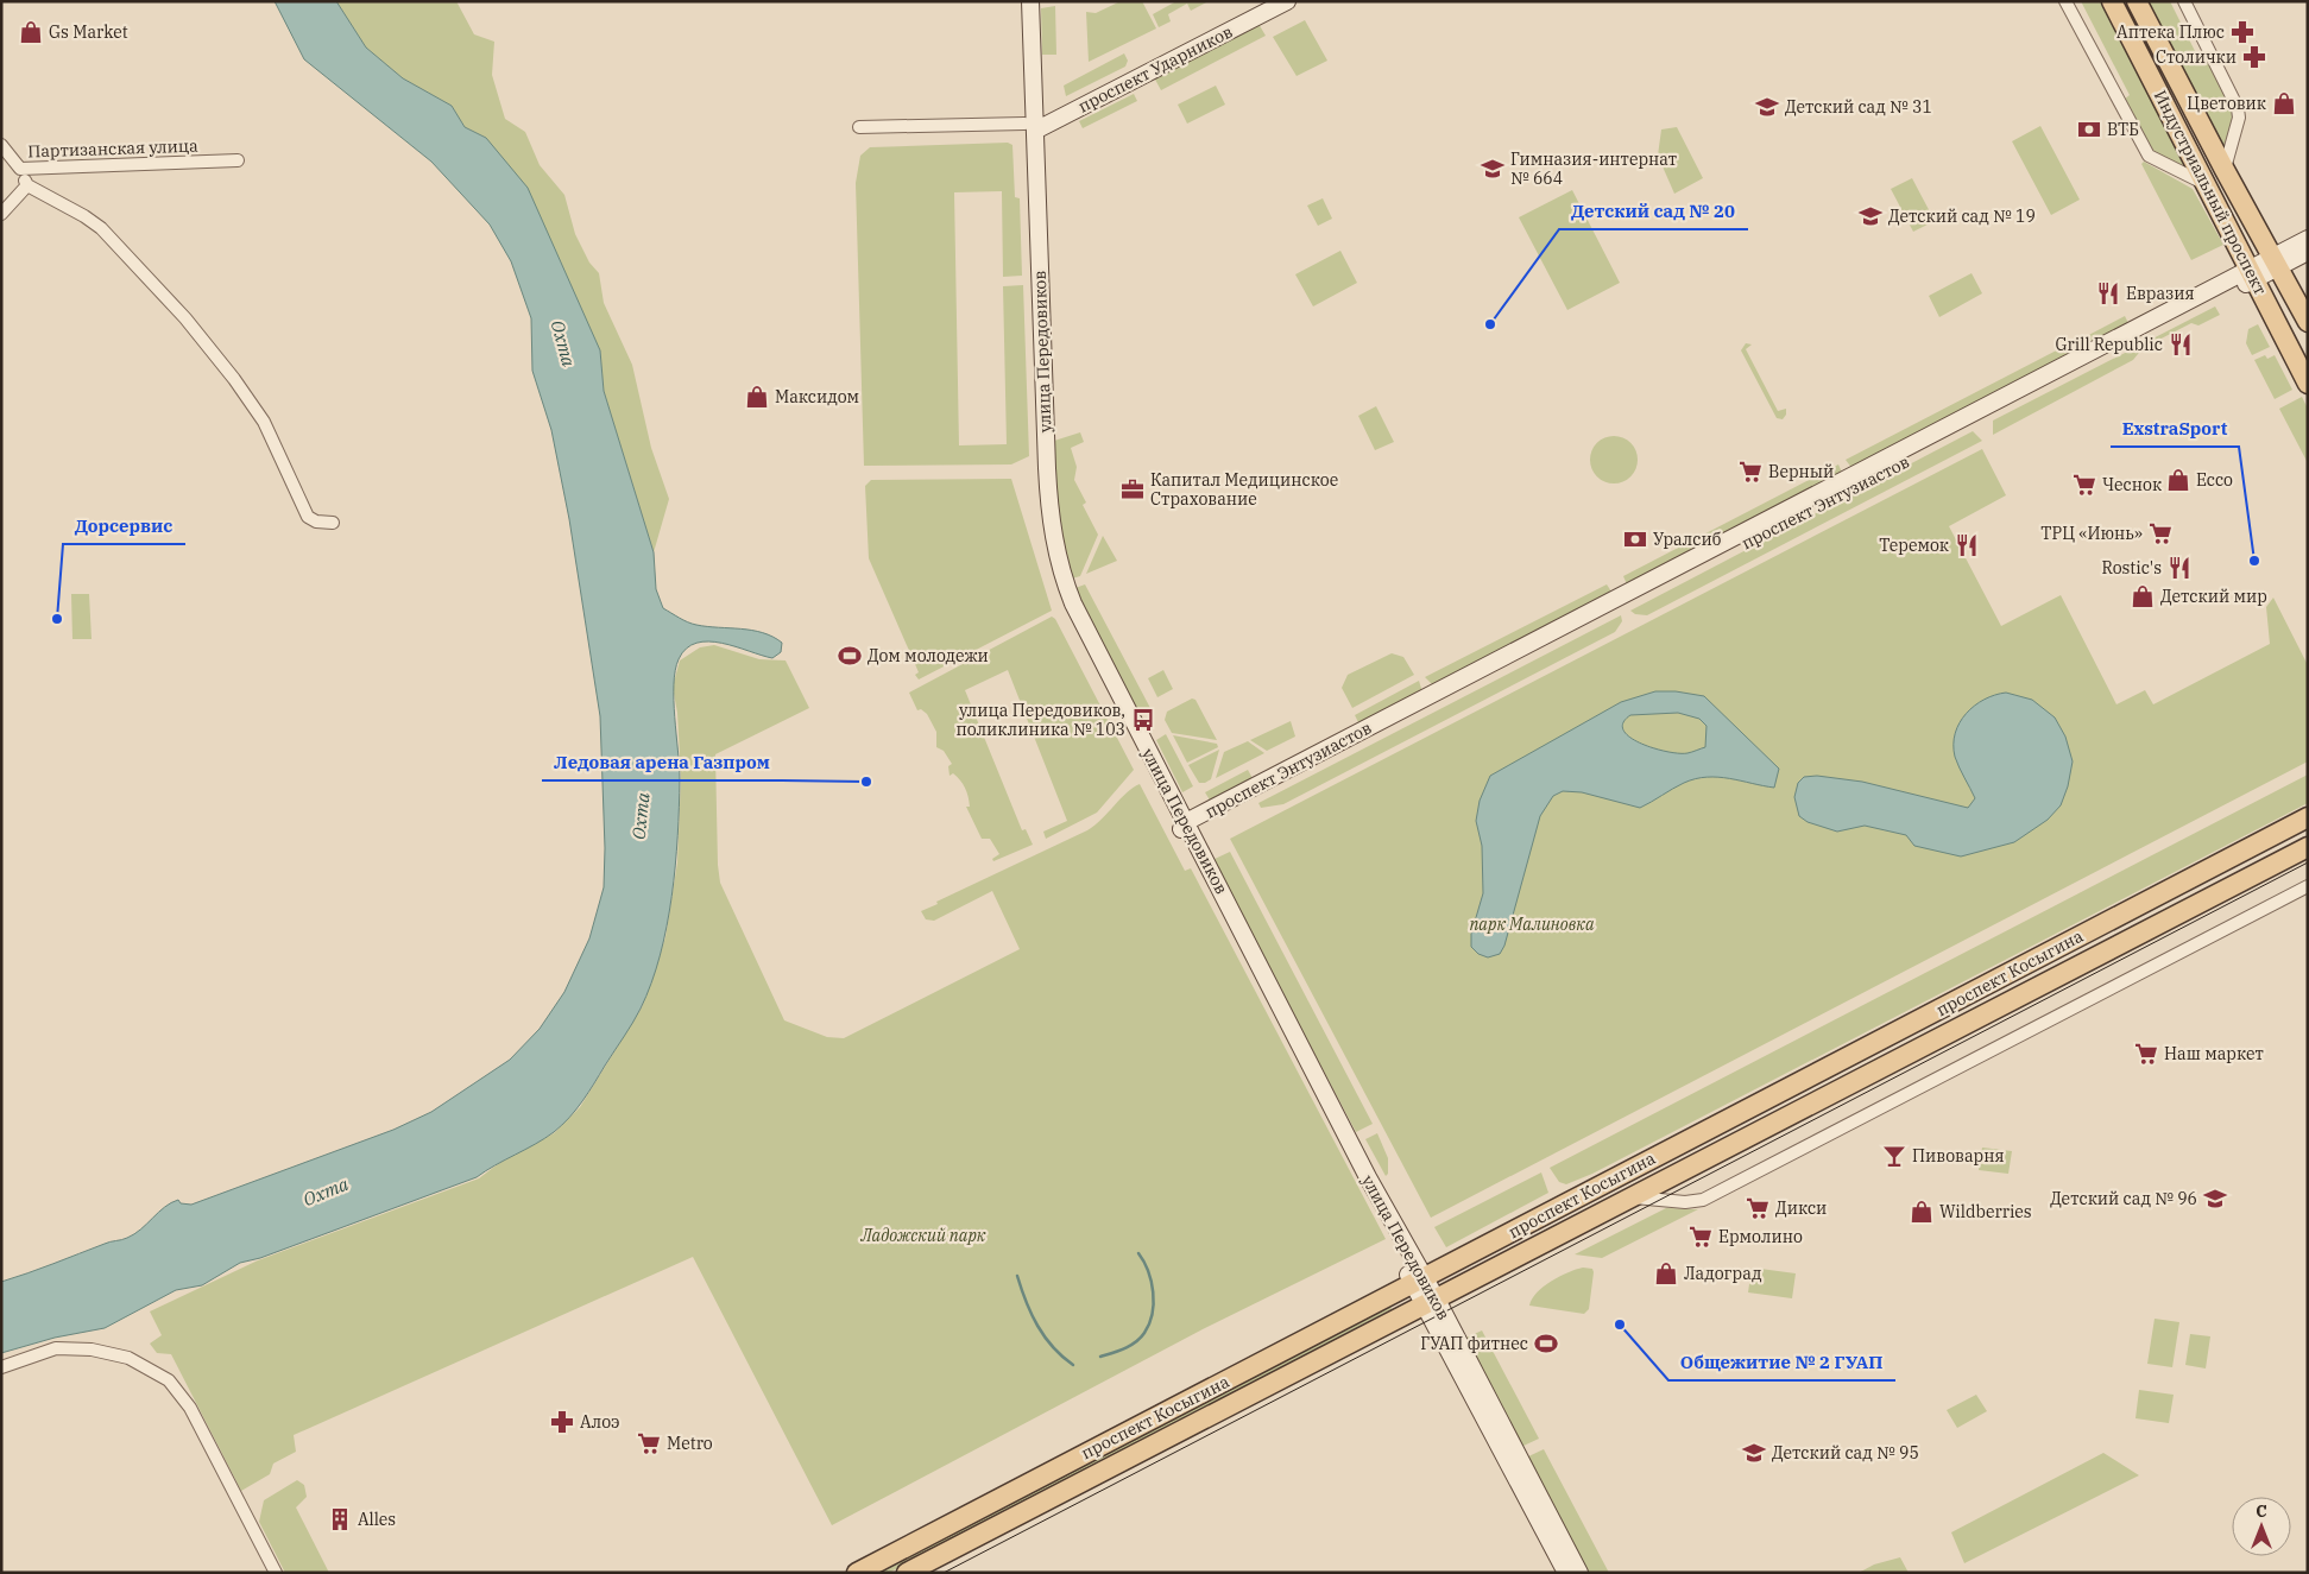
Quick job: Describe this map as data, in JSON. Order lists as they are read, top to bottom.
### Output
{
  "streets": {
    "main road": ["Индустриальный проспект", "проспект Косыгина"],
    "street": [
      "проспект Ударников",
      "Партизанская улица",
      "улица Передовиков",
      "проспект Энтузиастов"
    ]
  },
  "crossings": [
    ["проспект Ударников", "улица Передовиков"],
    ["Индустриальный проспект", "проспект Энтузиастов"],
    ["улица Передовиков", "проспект Энтузиастов"],
    ["улица Передовиков", "проспект Косыгина"]
  ],
  "water": ["Охта"],
  "parks": ["парк Малиновка", "Ладожский парк"],
  "places": {
    "shop": [
      "Gs Market",
      "Цветовик",
      "Максидом",
      "Ecco",
      "Детский мир",
      "Wildberries",
      "Ладоград"
    ],
    "pharmacy": ["Аптека Плюс", "Столички", "Алоэ"],
    "school or university": [
      "Детский сад № 31",
      "Гимназия-интернат № 664",
      "Детский сад № 19",
      "Детский сад № 96",
      "Детский сад № 95"
    ],
    "bank": ["ВТБ", "Уралсиб"],
    "restaurant": [
      "Евразия",
      "Grill Republic",
      "Теремок",
      "Rostic's"
    ],
    "other": [
      "Детский сад № 20",
      "ExstraSport",
      "Дорсервис",
      "Ледовая арена Газпром",
      "Общежитие № 2 ГУАП"
    ],
    "supermarket": [
      "Верный",
      "Чеснок",
      "ТРЦ «Июнь»",
      "Наш маркет",
      "Дикси",
      "Ермолино",
      "Metro"
    ],
    "office": ["Капитал Медицинское Страхование"],
    "sports": ["Дом молодежи", "ГУАП фитнес"],
    "bus stop": ["улица Передовиков, поликлиника № 103"],
    "bar": ["Пивоварня"],
    "building": ["Alles"]
  },
  "north": "top"
}
